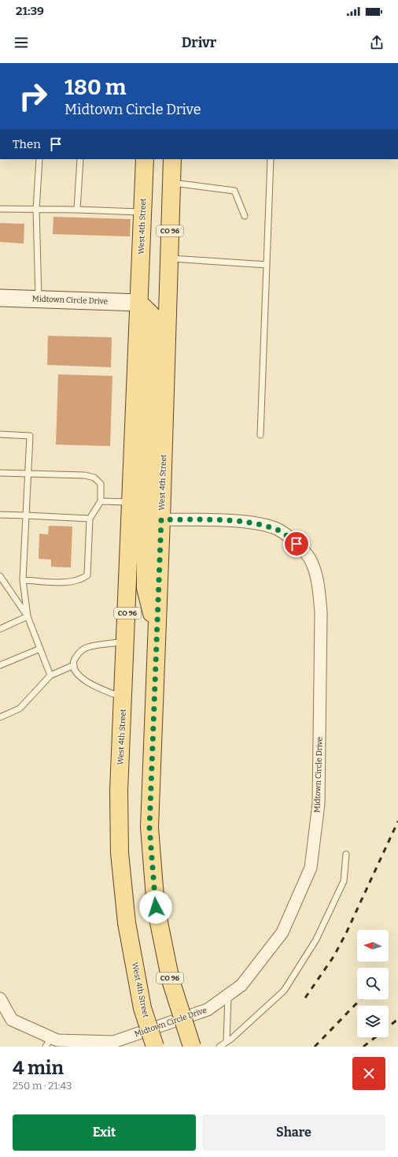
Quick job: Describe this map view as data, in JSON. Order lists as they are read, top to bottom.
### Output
{
  "streets": {
    "main road": ["West 4th Street", "CO 96"],
    "street": ["Midtown Circle Drive"]
  },
  "crossings": [
    ["West 4th Street", "Midtown Circle Drive"]
  ],
  "north": "left",
  "page": {
    "status": "21:39",
    "header": "Drivr",
    "turn": ["180 m", "Midtown Circle Drive"],
    "then": "Then",
    "heading": ["4 min", "250 m · 21:43"],
    "buttons": ["Exit", "Share"]
  }
}
